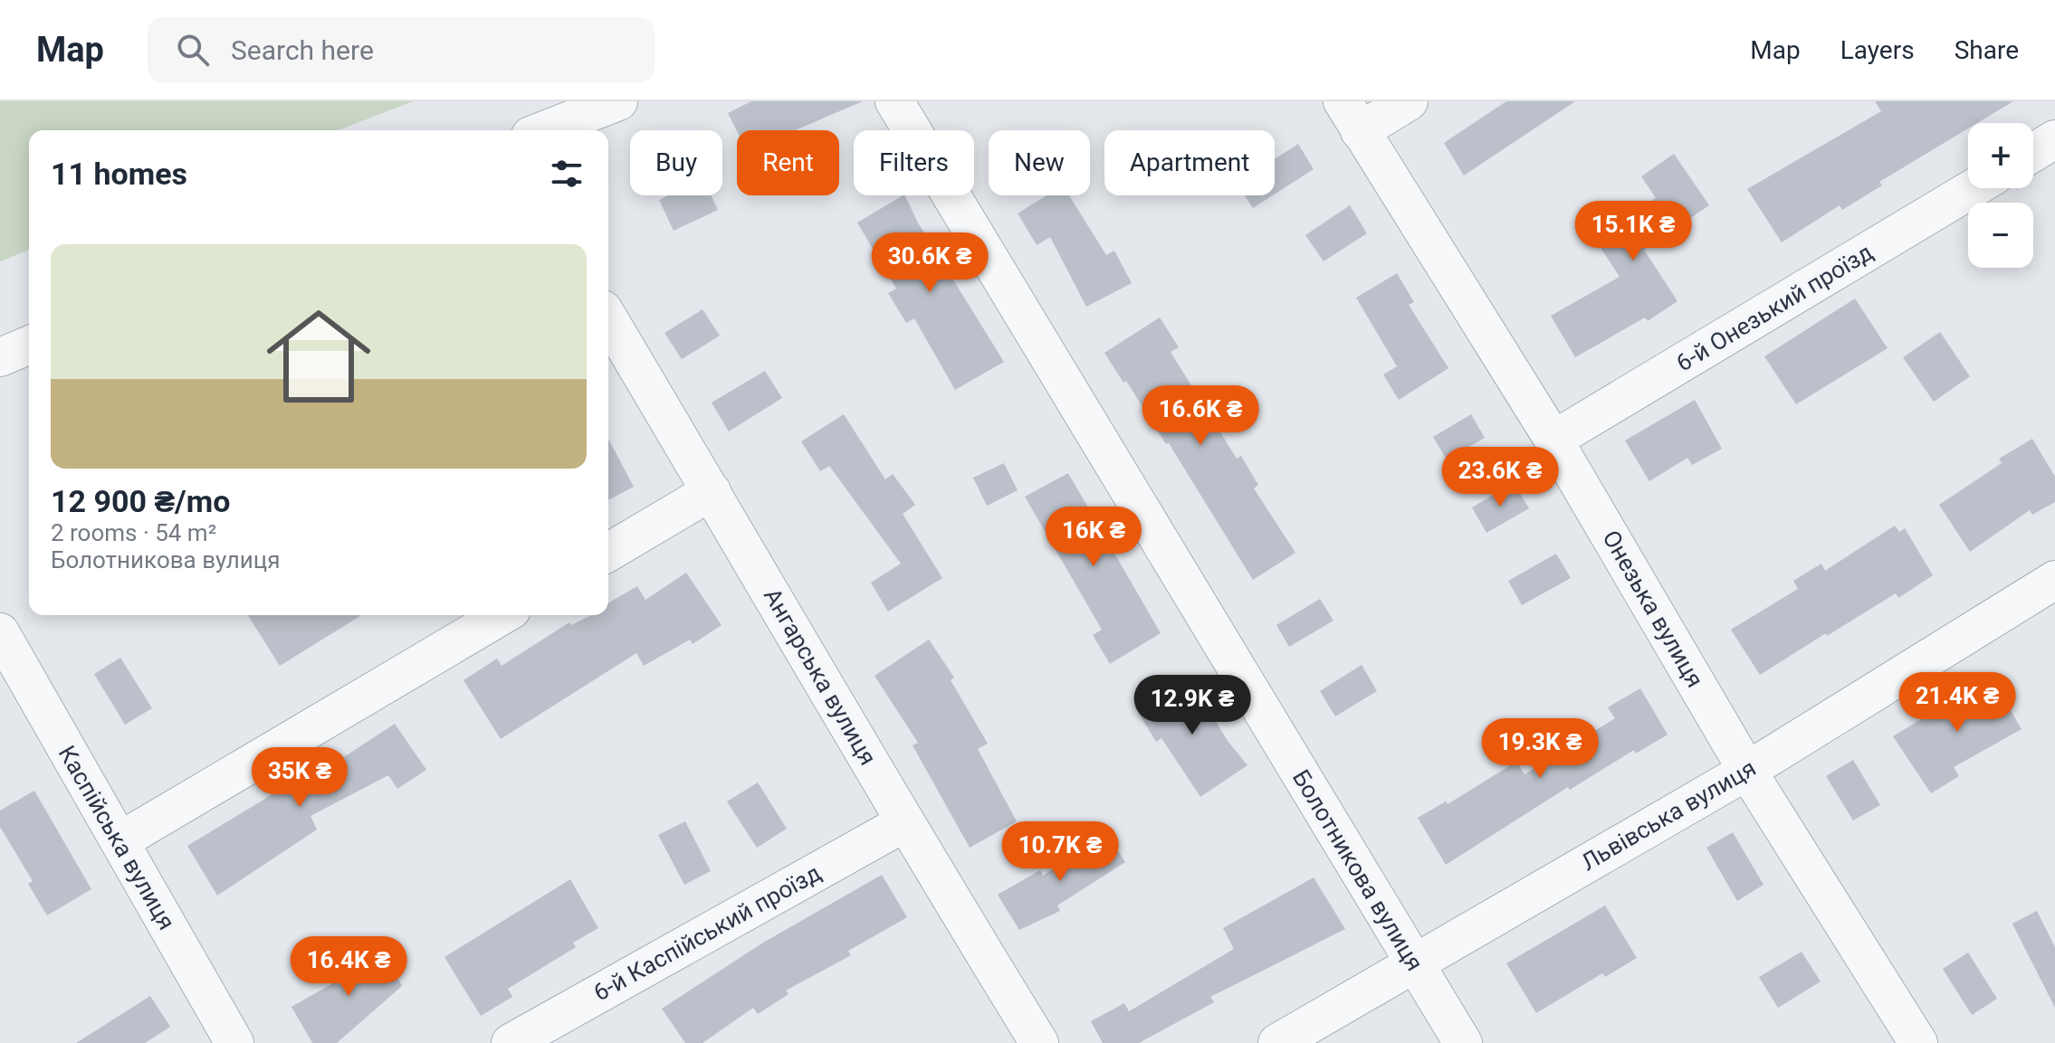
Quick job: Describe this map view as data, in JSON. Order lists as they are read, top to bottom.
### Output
{
  "streets": {
    "street": [
      "6-й Онезький проїзд",
      "Онезька вулиця",
      "Ангарська вулиця",
      "Львівська вулиця",
      "Каспійська вулиця",
      "Болотникова вулиця",
      "6-й Каспійський проїзд"
    ]
  },
  "crossings": [
    ["6-й Онезький проїзд", "Онезька вулиця"],
    ["Онезька вулиця", "Львівська вулиця"],
    ["Ангарська вулиця", "6-й Каспійський проїзд"],
    ["Львівська вулиця", "Болотникова вулиця"]
  ],
  "page": {
    "header": "Map",
    "search": "Search here",
    "nav": ["Map", "Layers", "Share"],
    "map_buttons": ["+", "−"],
    "chip": [
      "Buy",
      "Rent",
      "Filters",
      "New",
      "Apartment"
    ],
    "heading": "11 homes",
    "price": [
      "15.1K ₴",
      "30.6K ₴",
      "16.6K ₴",
      "23.6K ₴",
      "16K ₴",
      "21.4K ₴",
      "12.9K ₴",
      "19.3K ₴",
      "35K ₴",
      "10.7K ₴",
      "16.4K ₴"
    ],
    "list": [
      {
        "name": "12 900 ₴/mo",
        "note": "2 rooms · 54 m² · Болотникова вулиця"
      }
    ]
  }
}
